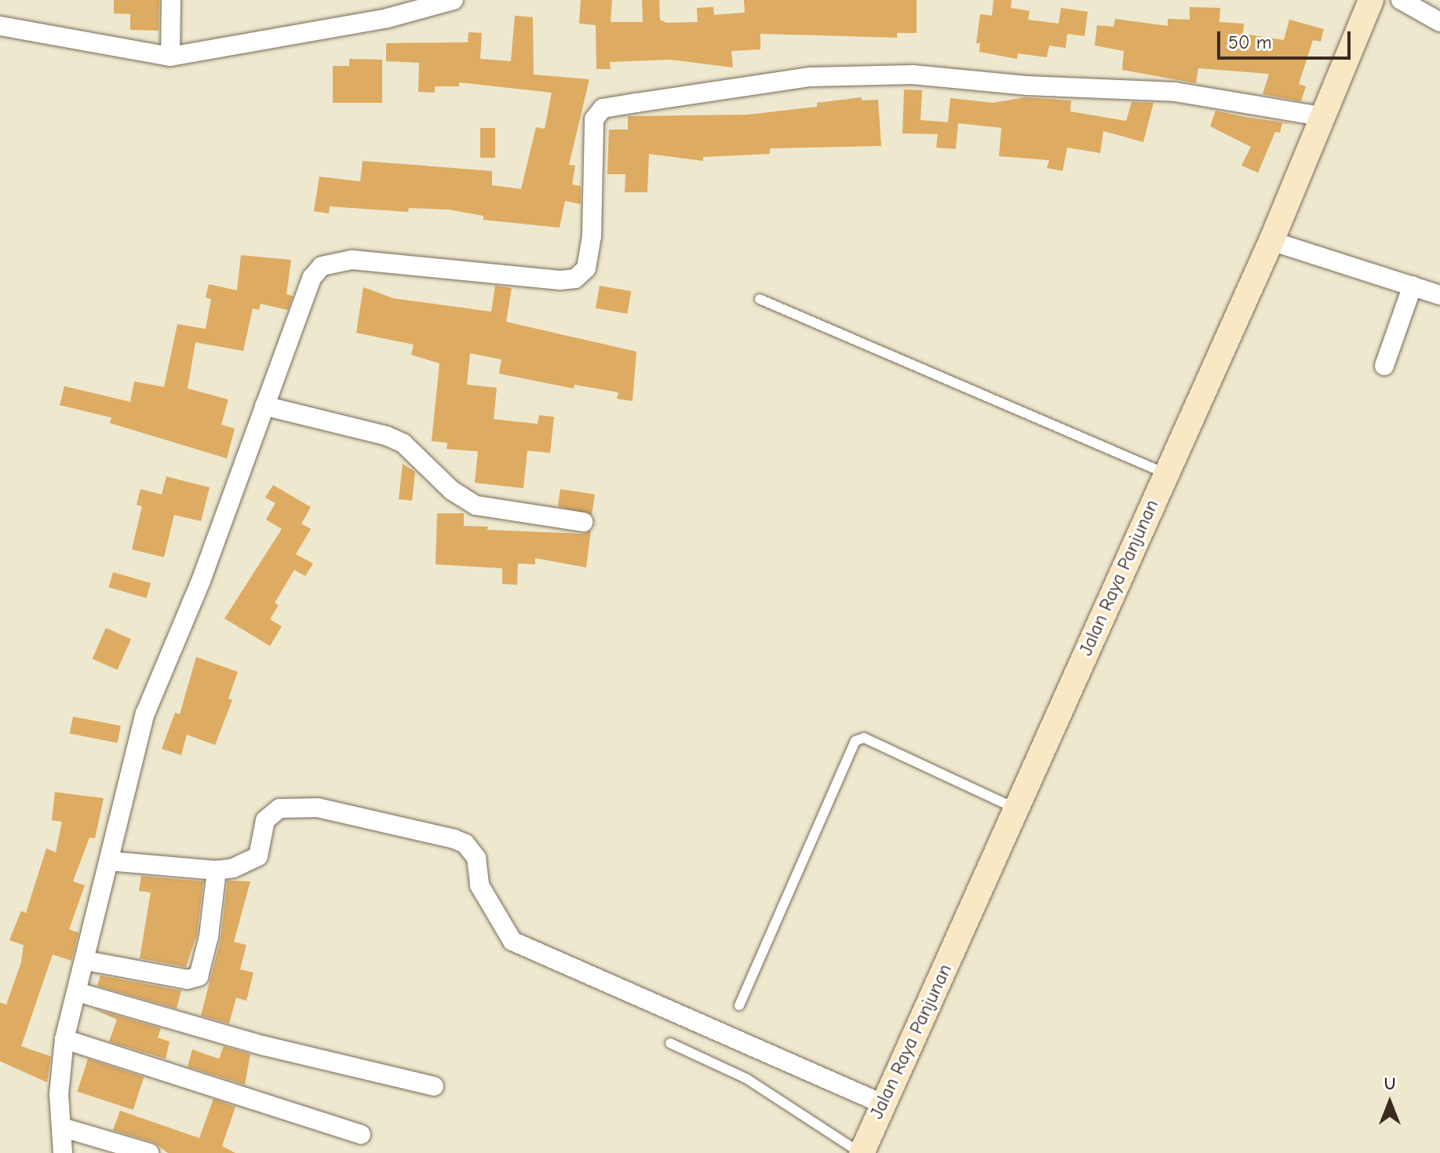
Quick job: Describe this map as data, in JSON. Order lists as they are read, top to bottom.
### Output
{
  "streets": {
    "main road": ["Jalan Raya Panjunan"]
  },
  "scale_bar": "50 m",
  "north": "top"
}
